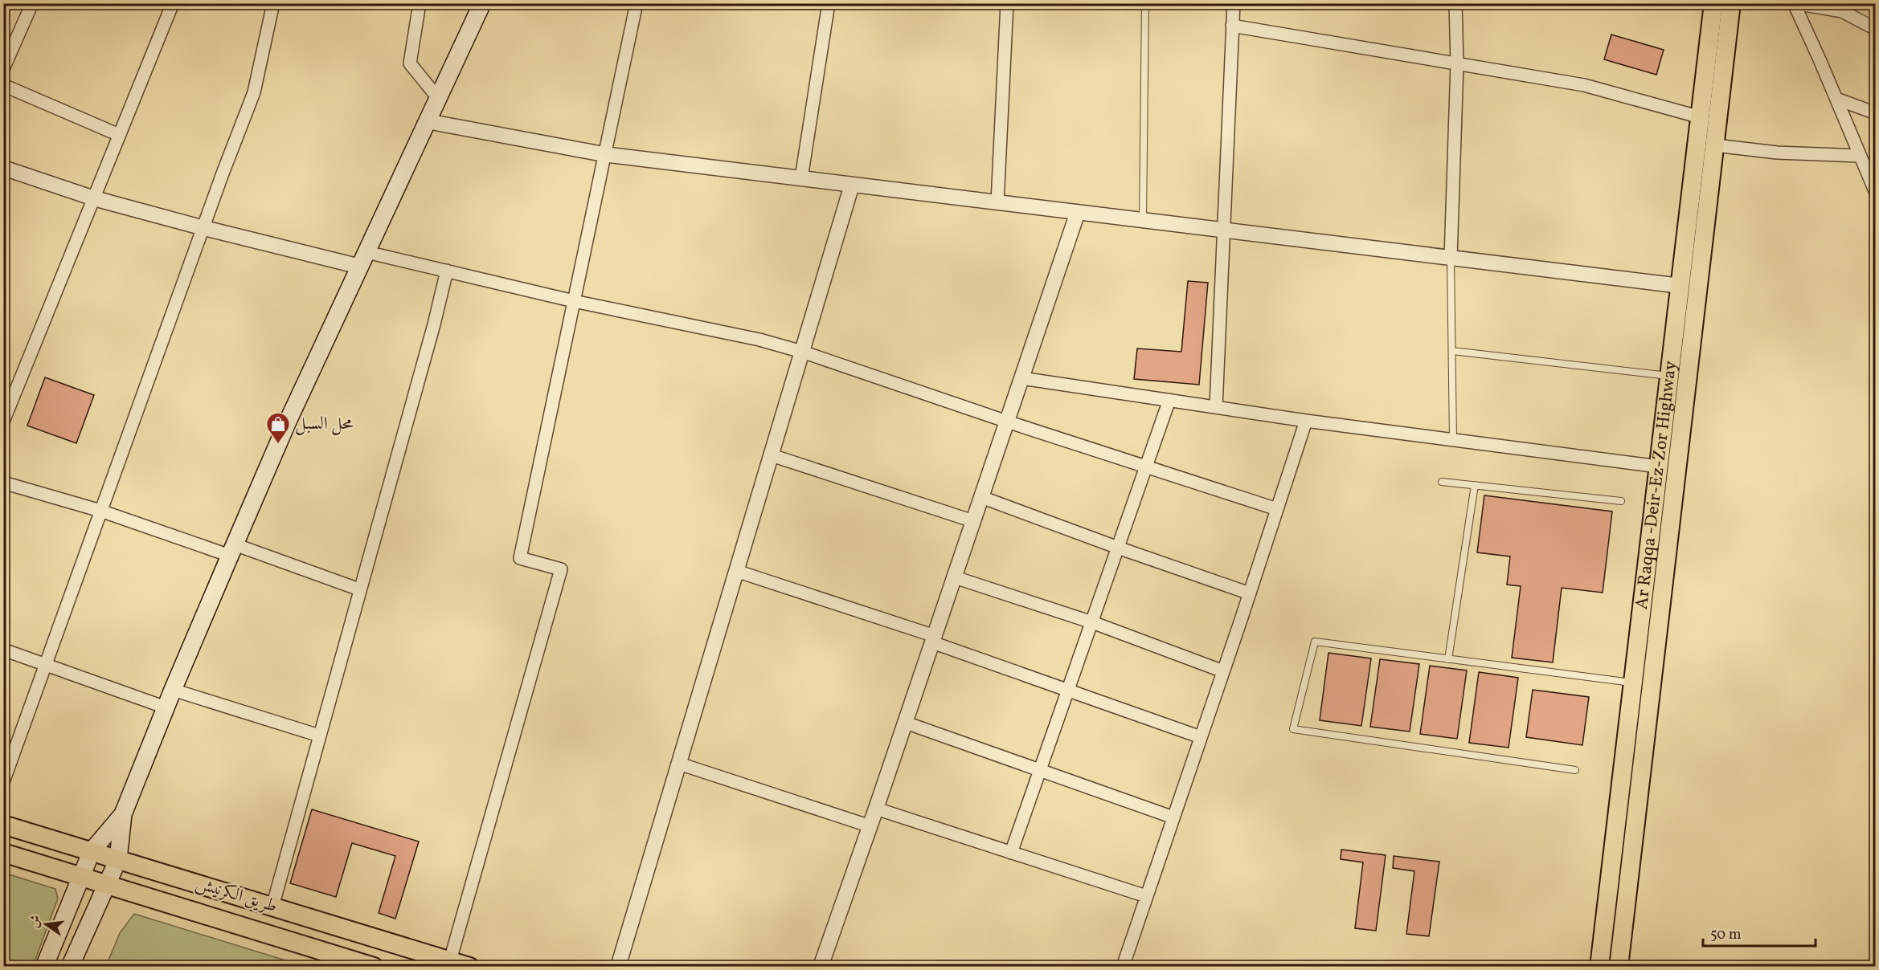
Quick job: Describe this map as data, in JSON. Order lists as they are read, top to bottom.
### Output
{
  "streets": {
    "main road": ["Ar Raqqa -Deir-Ez-Zor Highway", "طريق الكرنيش"]
  },
  "places": {
    "shop": ["محل السبل"]
  },
  "scale_bar": "50 m",
  "north": "left"
}
